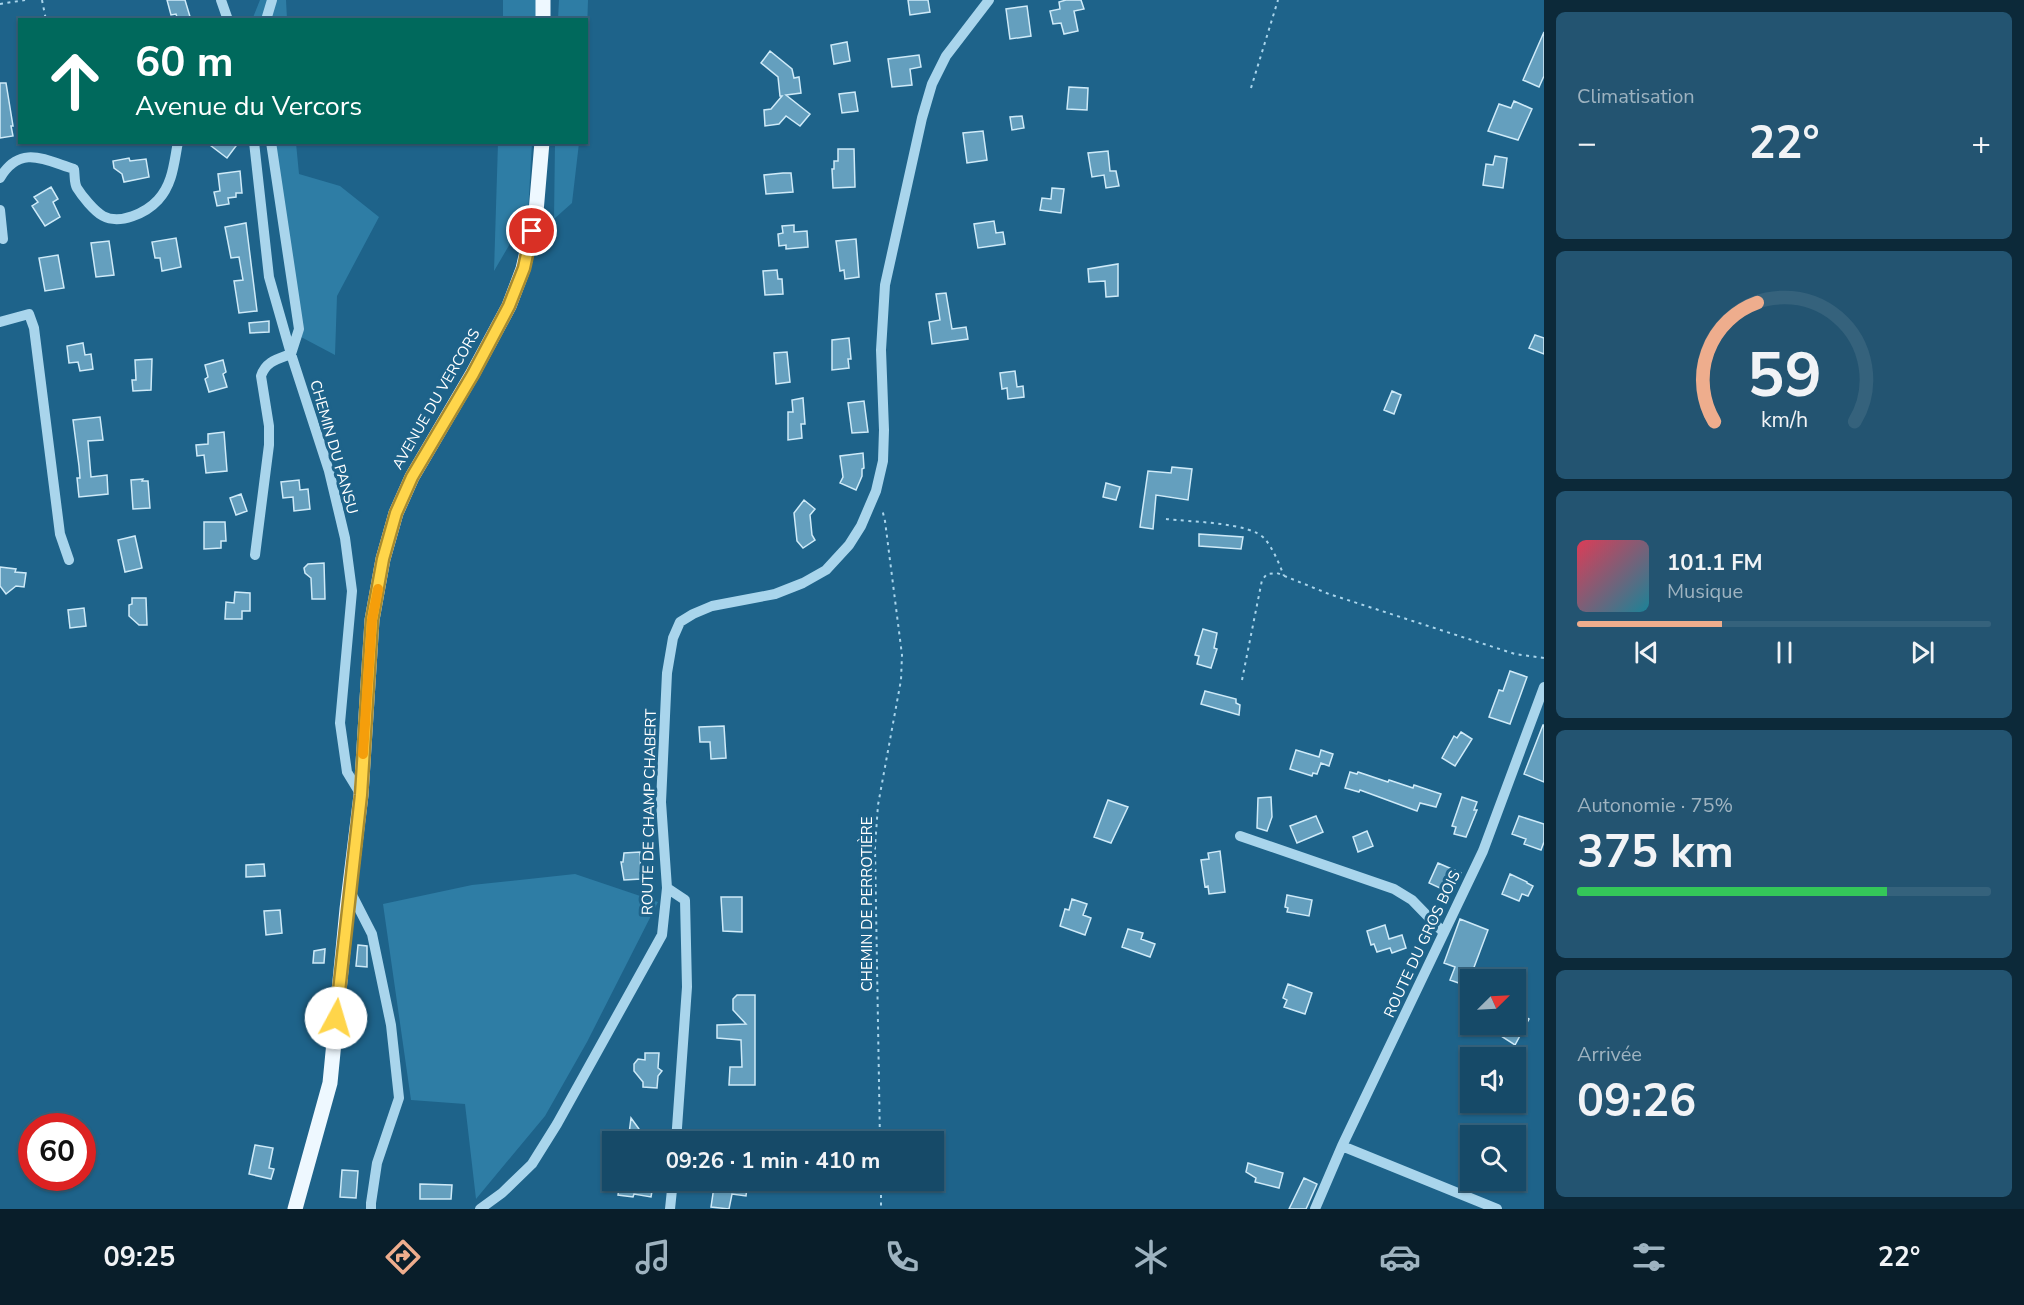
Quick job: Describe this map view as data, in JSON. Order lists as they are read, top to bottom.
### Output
{
  "streets": {
    "main road": ["AVENUE DU VERCORS"],
    "street": ["CHEMIN DU PANSU", "ROUTE DE CHAMP CHABERT", "ROUTE DU GROS BOIS"],
    "path": ["CHEMIN DE PERROTIÈRE"]
  },
  "crossings": [
    ["AVENUE DU VERCORS", "CHEMIN DU PANSU"],
    ["ROUTE DE CHAMP CHABERT", "CHEMIN DE PERROTIÈRE"]
  ],
  "north": "top right",
  "page": {
    "tile": [
      "Climatisation",
      ["Autonomie · 75%", "375 km"],
      ["Arrivée", "09:26"]
    ],
    "turn": ["60 m", "Avenue du Vercors"],
    "heat": ["−", "22°", "+"],
    "song": ["101.1 FM", "Musique"],
    "limit": "60",
    "trip": "09:26 · 1 min · 410 m",
    "tabs": ["09:25", "22°"],
    "gauge": ["59", "km/h"]
  }
}
